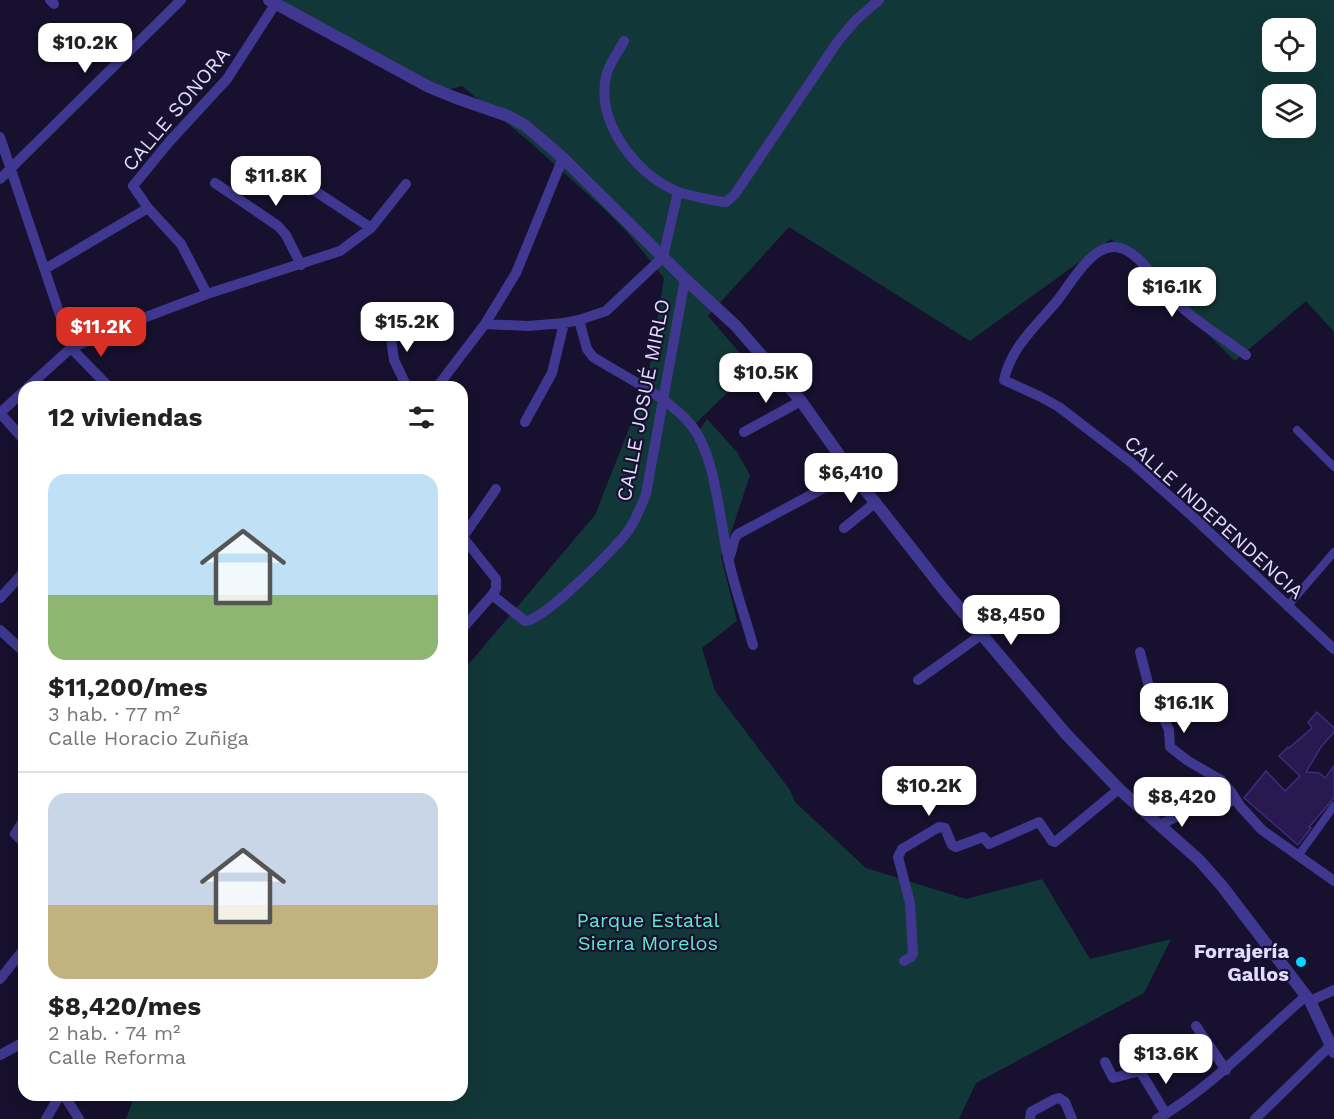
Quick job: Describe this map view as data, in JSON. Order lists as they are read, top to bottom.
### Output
{
  "streets": {
    "street": ["CALLE SONORA", "CALLE JOSUÉ MIRLO", "CALLE INDEPENDENCIA"]
  },
  "parks": ["Parque Estatal Sierra Morelos"],
  "places": ["Forrajería Gallos"],
  "page": {
    "price": [
      "$10.2K",
      "$11.8K",
      "$16.1K",
      "$15.2K",
      "$11.2K",
      "$10.5K",
      "$6,410",
      "$8,450",
      "$16.1K",
      "$10.2K",
      "$8,420",
      "$13.6K"
    ],
    "heading": "12 viviendas",
    "list": [
      {
        "name": "$11,200/mes",
        "note": "3 hab. · 77 m² · Calle Horacio Zuñiga"
      },
      {
        "name": "$8,420/mes",
        "note": "2 hab. · 74 m² · Calle Reforma"
      }
    ]
  }
}
